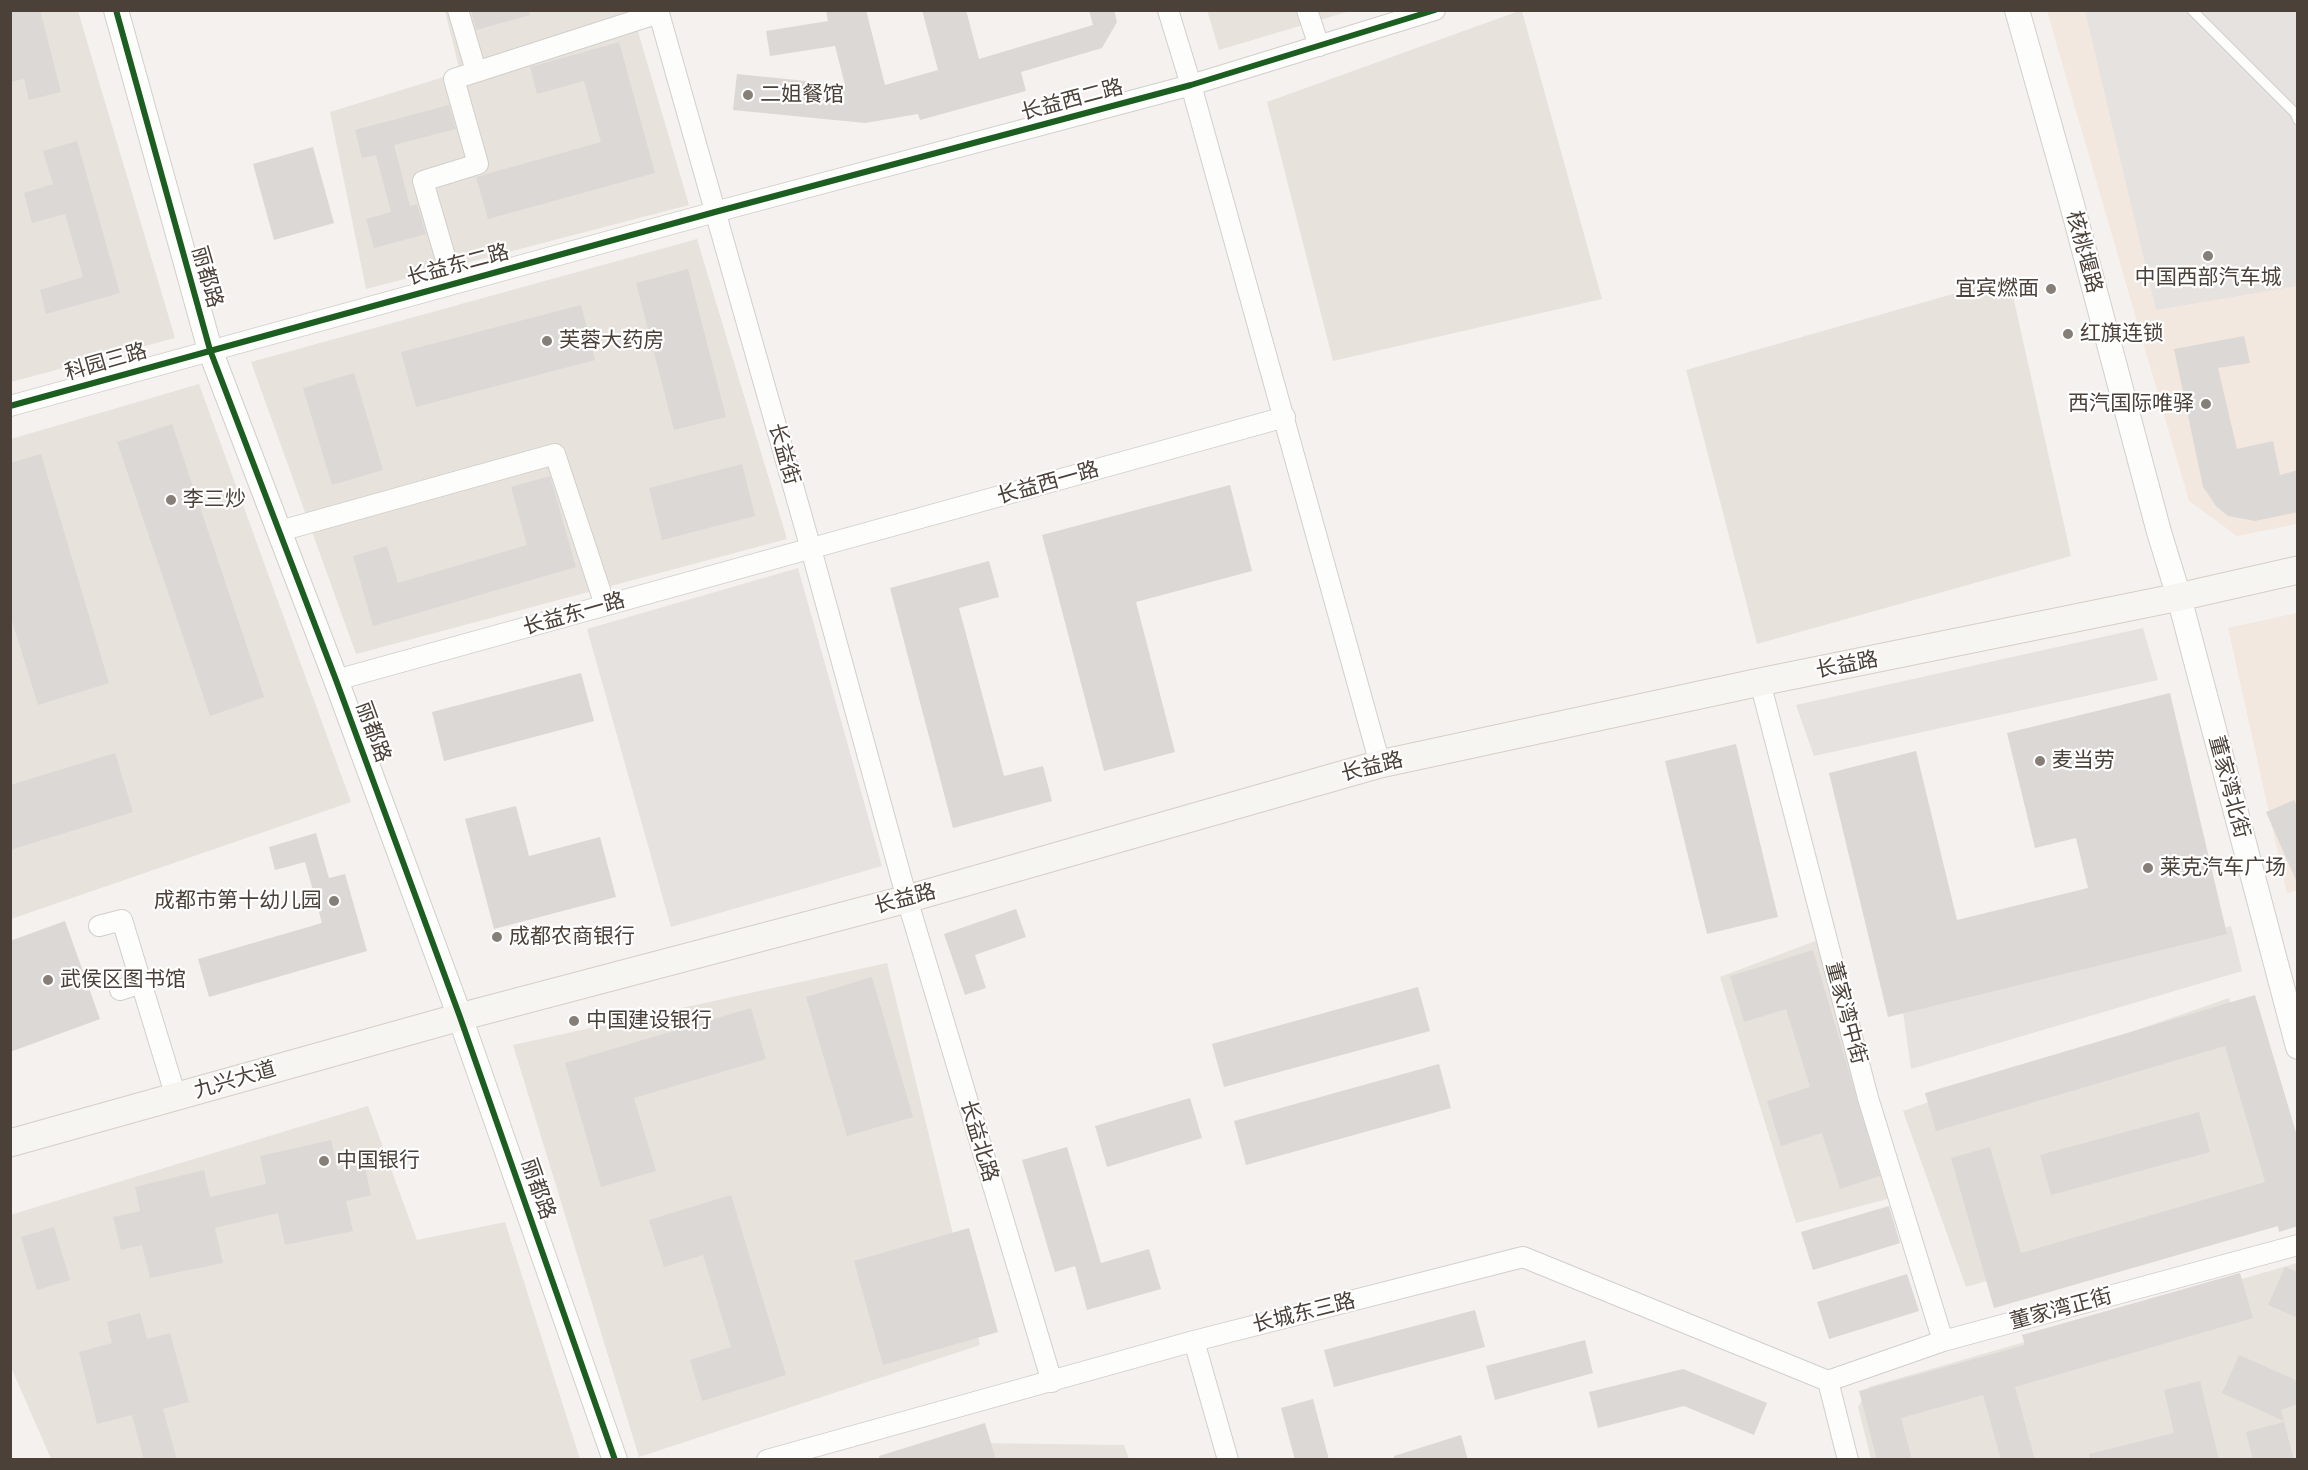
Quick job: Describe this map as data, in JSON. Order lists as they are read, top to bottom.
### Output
{
  "streets": {
    "main road": ["长益路", "九兴大道"],
    "street": [
      "长益西二路",
      "核桃堰路",
      "长益东二路",
      "丽都路",
      "科园三路",
      "长益街",
      "长益西一路",
      "长益东一路",
      "董家湾北街",
      "董家湾中街",
      "长益北路",
      "董家湾正街",
      "长城东三路"
    ]
  },
  "crossings": [
    ["长益西二路", "长益东二路"],
    ["长益西二路", "长益街"],
    ["核桃堰路", "长益路"],
    ["核桃堰路", "董家湾北街"],
    ["长益东二路", "丽都路"],
    ["长益东二路", "科园三路"],
    ["长益东二路", "长益街"],
    ["丽都路", "科园三路"],
    ["丽都路", "长益东一路"],
    ["丽都路", "长益路"],
    ["丽都路", "九兴大道"],
    ["长益街", "长益西一路"],
    ["长益街", "长益东一路"],
    ["长益街", "长益路"],
    ["长益街", "长益北路"],
    ["长益西一路", "长益东一路"],
    ["长益路", "董家湾北街"],
    ["长益路", "董家湾中街"],
    ["长益路", "九兴大道"],
    ["长益路", "长益北路"],
    ["董家湾中街", "董家湾正街"],
    ["长益北路", "长城东三路"],
    ["董家湾正街", "长城东三路"]
  ],
  "places": [
    "二姐餐馆",
    "中国西部汽车城",
    "宜宾燃面",
    "红旗连锁",
    "芙蓉大药房",
    "西汽国际唯驿",
    "李三炒",
    "麦当劳",
    "莱克汽车广场",
    "成都市第十幼儿园",
    "成都农商银行",
    "武侯区图书馆",
    "中国建设银行",
    "中国银行"
  ]
}
